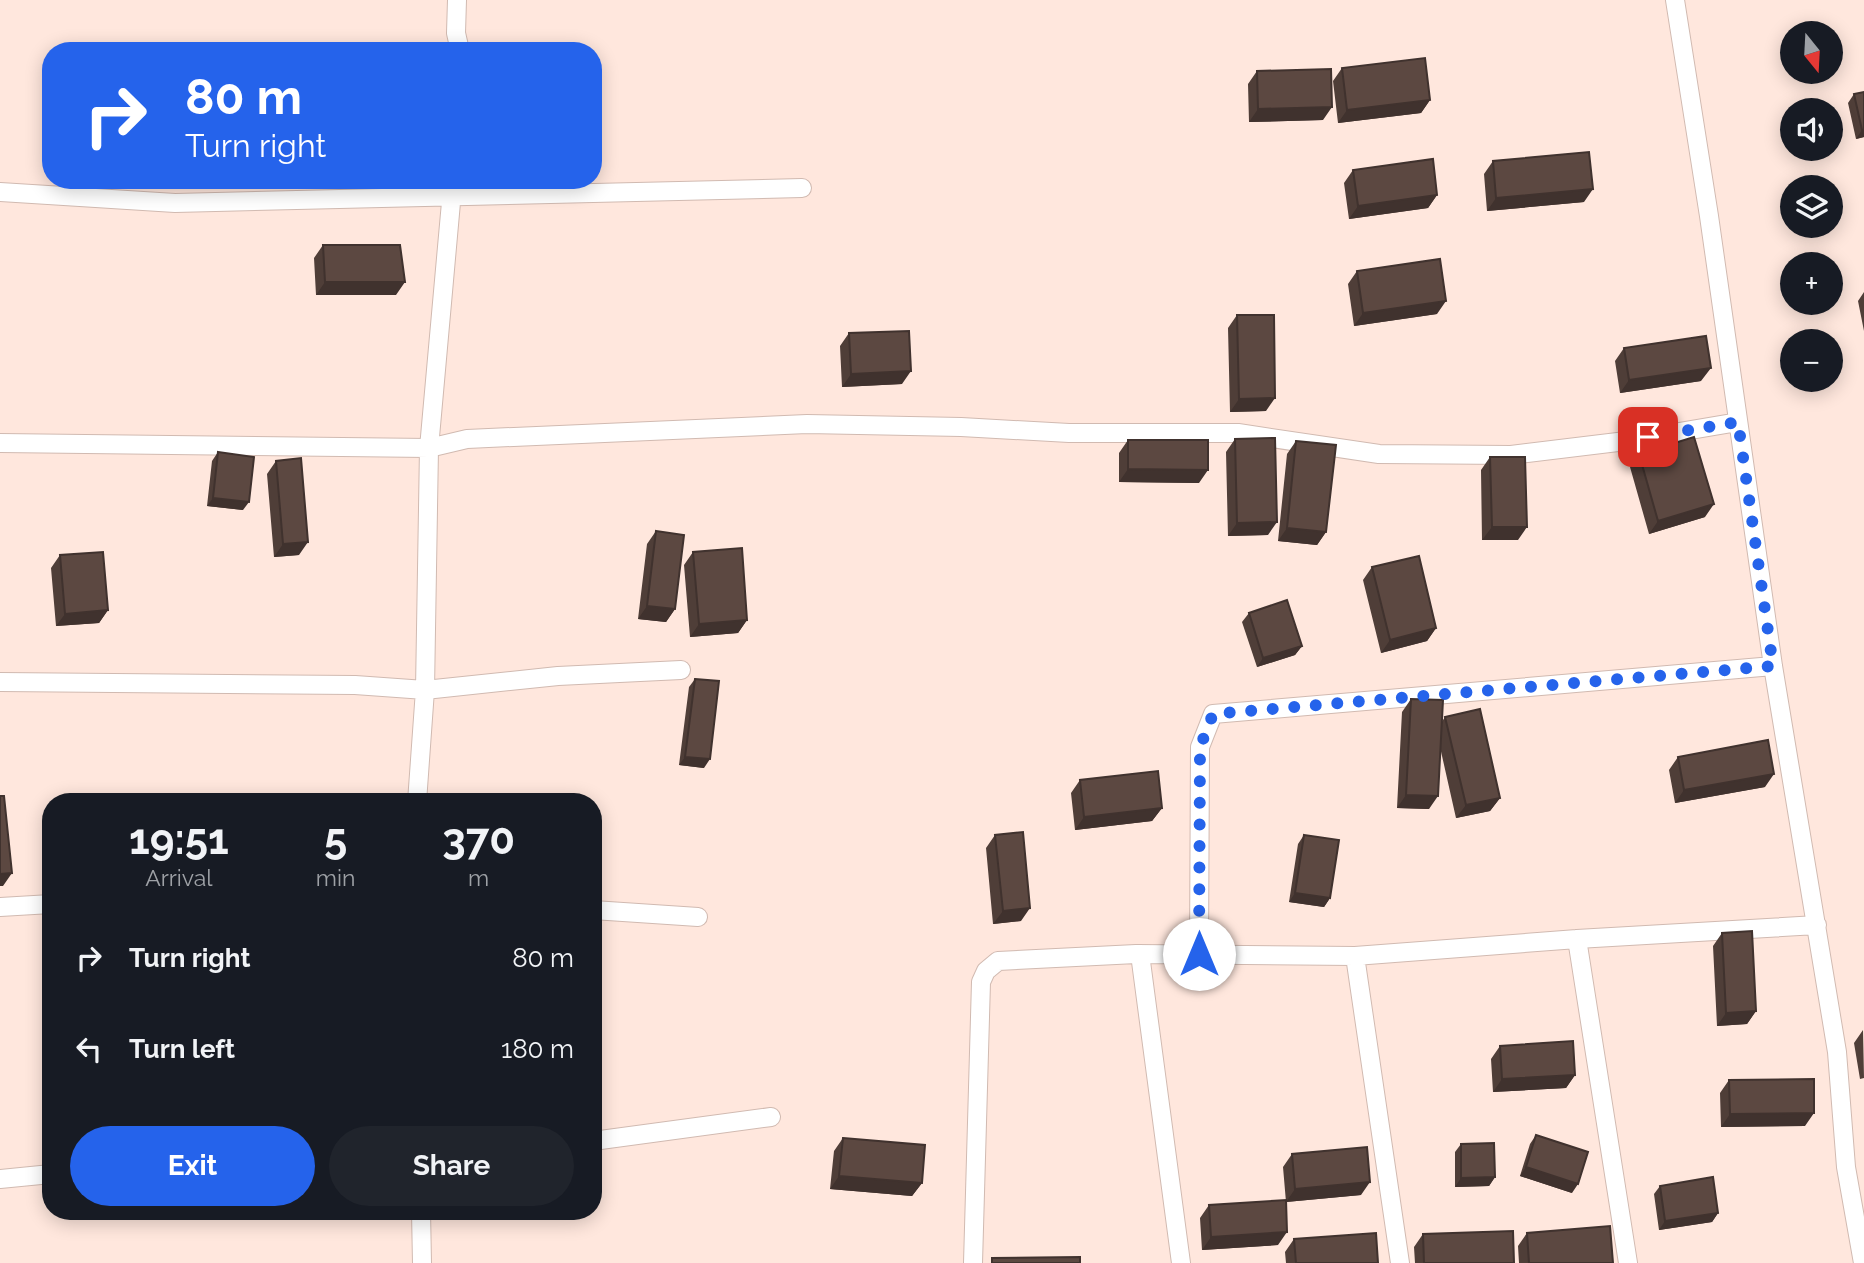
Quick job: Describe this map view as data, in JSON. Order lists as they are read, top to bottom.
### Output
{
  "north": "bottom",
  "page": {
    "map_buttons": ["+", "−"],
    "turn": ["80 m", "Turn right"],
    "eta": [
      "19:51",
      "Arrival",
      "5",
      "min",
      "370",
      "m"
    ],
    "list": [
      {
        "name": "Turn right",
        "value": "80 m"
      },
      {
        "name": "Turn left",
        "value": "180 m"
      }
    ],
    "buttons": ["Exit", "Share"]
  }
}
